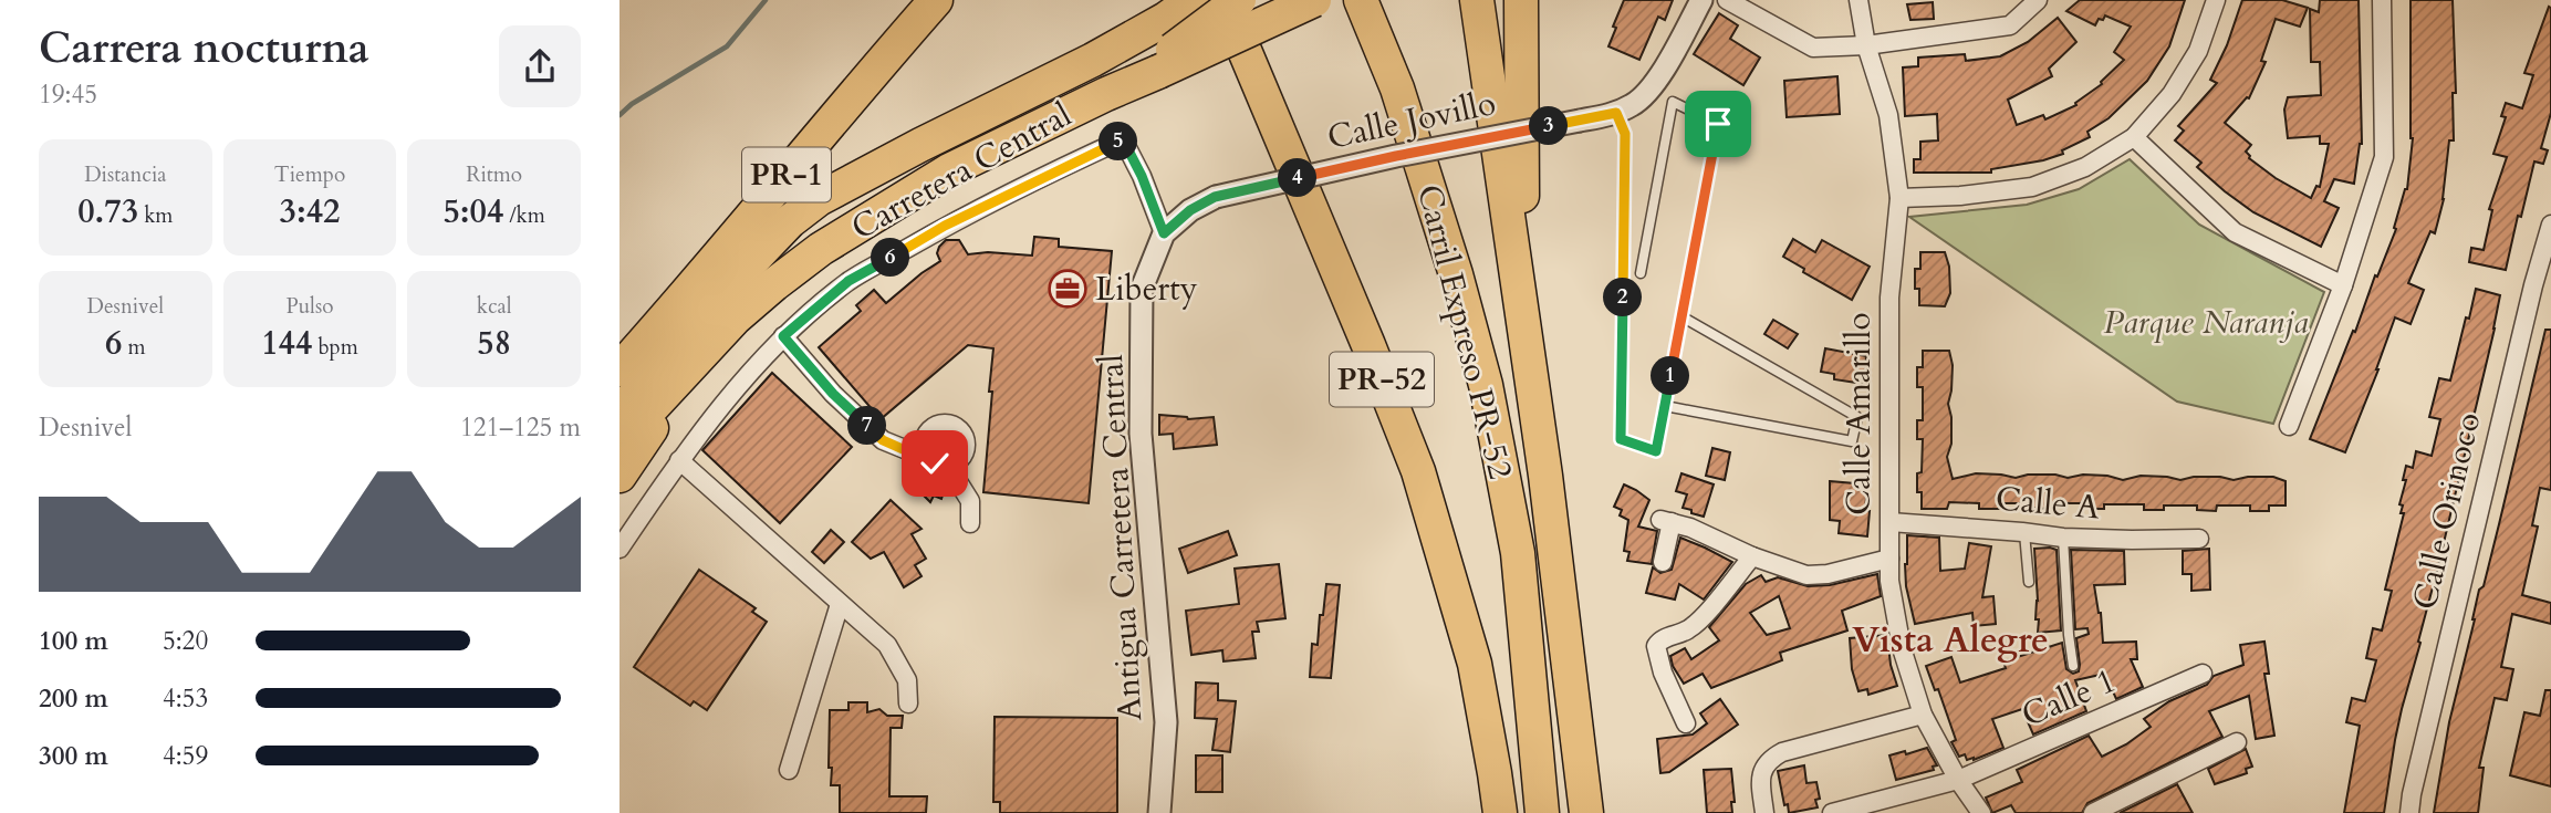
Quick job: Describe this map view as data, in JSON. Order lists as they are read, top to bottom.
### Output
{
  "streets": {
    "highway": [
      "Carretera Central",
      "PR-1",
      "Carril Expreso PR-52",
      "PR-52"
    ],
    "street": [
      "Calle Jovillo",
      "Calle Amarillo",
      "Calle A",
      "Calle Orinoco",
      "Antigua Carretera Central",
      "Calle 1"
    ]
  },
  "crossings": [
    ["Calle Jovillo", "Antigua Carretera Central"],
    ["Calle Amarillo", "Calle A"],
    ["Calle Amarillo", "Calle 1"]
  ],
  "districts": ["Vista Alegre"],
  "parks": ["Parque Naranja"],
  "places": {
    "office": ["Liberty"]
  },
  "page": {
    "heading": ["Carrera nocturna", "19:45"],
    "pins": [
      "3",
      "5",
      "4",
      "6",
      "2",
      "1",
      "7"
    ],
    "stats": [
      ["Distancia", "0.73 km"],
      ["Tiempo", "3:42"],
      ["Ritmo", "5:04 /km"],
      ["Desnivel", "6 m"],
      ["Pulso", "144 bpm"],
      ["kcal", "58"]
    ],
    "chart": ["Desnivel", "121–125 m"],
    "list": [
      {
        "name": "100 m",
        "note": "5:20"
      },
      {
        "name": "200 m",
        "note": "4:53"
      },
      {
        "name": "300 m",
        "note": "4:59"
      }
    ]
  }
}
